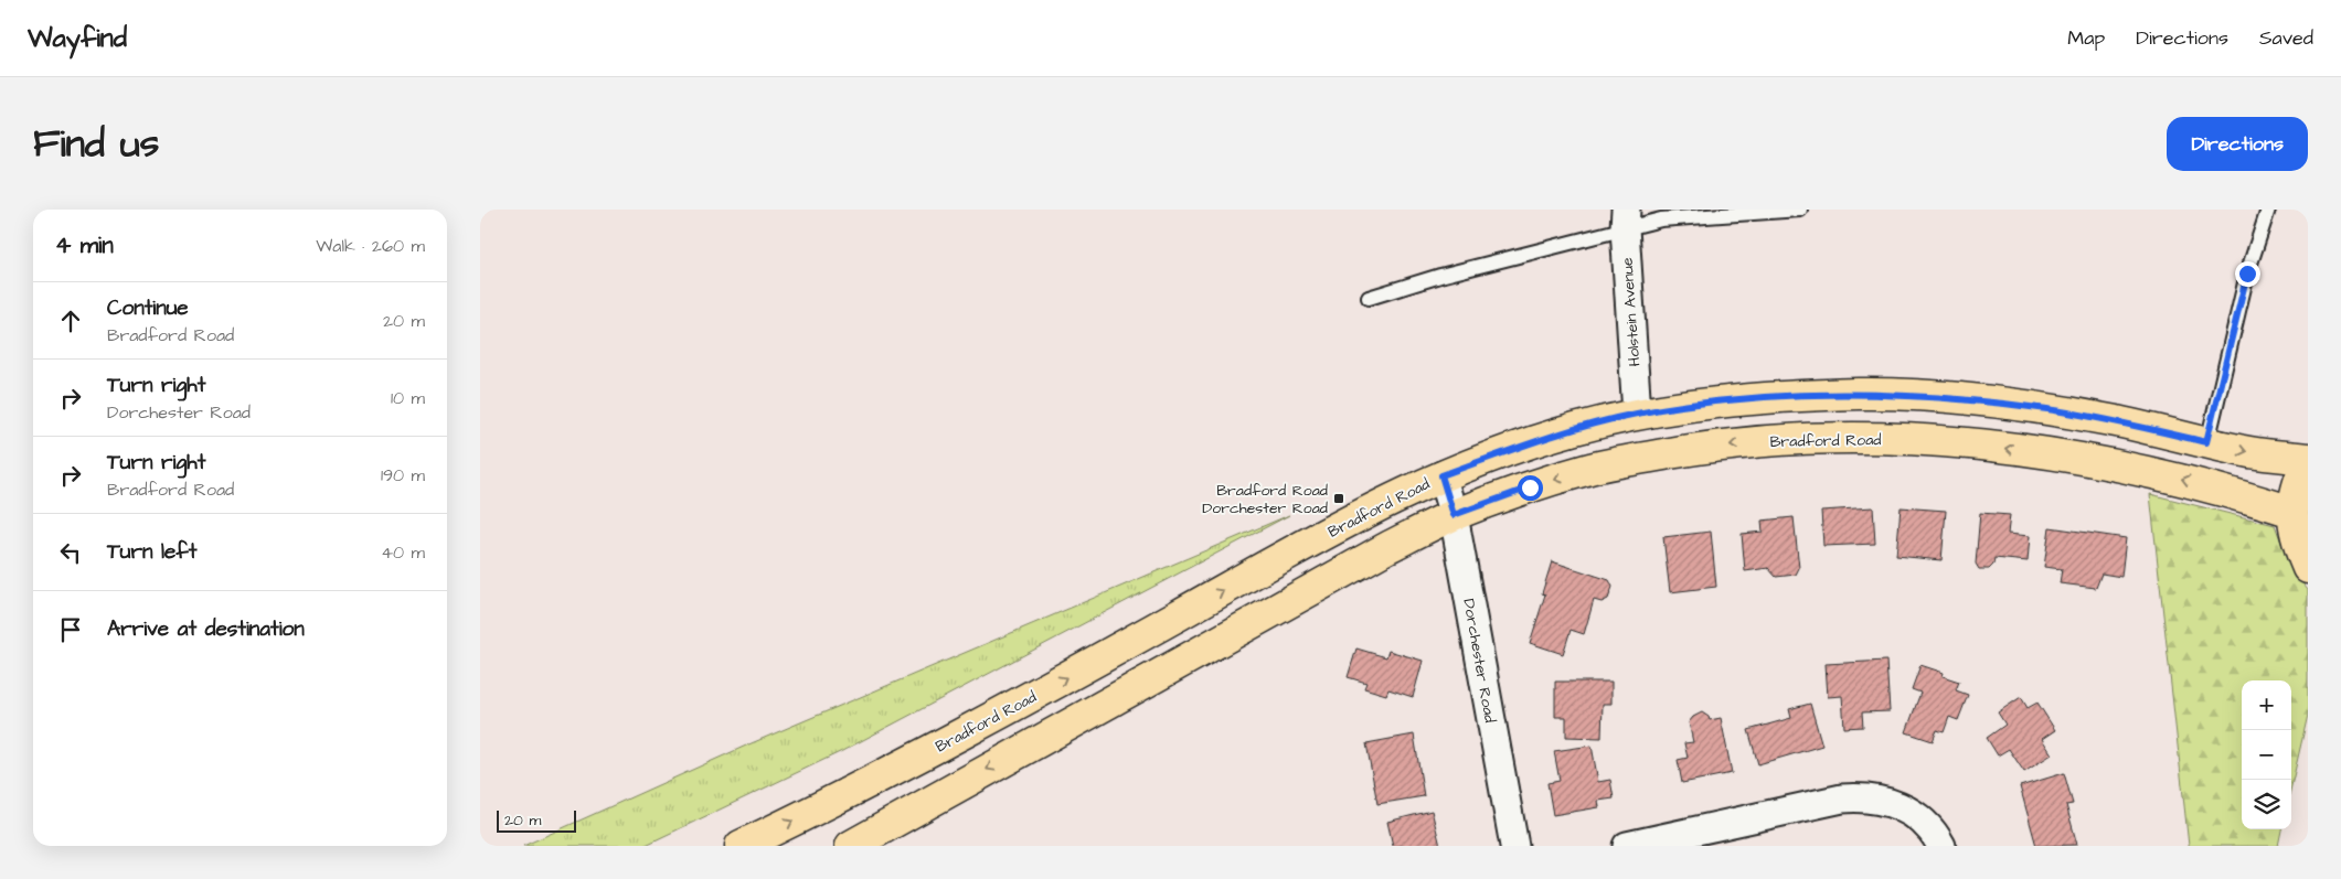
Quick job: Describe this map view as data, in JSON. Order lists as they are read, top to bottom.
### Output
{
  "streets": {
    "main road": ["Bradford Road"],
    "street": ["Holstein Avenue", "Dorchester Road"]
  },
  "crossings": [
    ["Holstein Avenue", "Bradford Road"],
    ["Bradford Road", "Dorchester Road"]
  ],
  "places": {
    "transit": ["Bradford Road Dorchester Road"]
  },
  "scale_bar": "20 m",
  "page": {
    "header": "Wayfind",
    "nav": ["Map", "Directions", "Saved"],
    "title": "Find us",
    "buttons": "Directions",
    "heading": ["4 min", "Walk · 260 m"],
    "list": [
      ["Continue", "Bradford Road", "20 m"],
      ["Turn right", "Dorchester Road", "10 m"],
      ["Turn right", "Bradford Road", "190 m"],
      ["Turn left", "40 m"],
      "Arrive at destination"
    ],
    "map_buttons": ["+", "−"],
    "scale": "20 m"
  }
}
